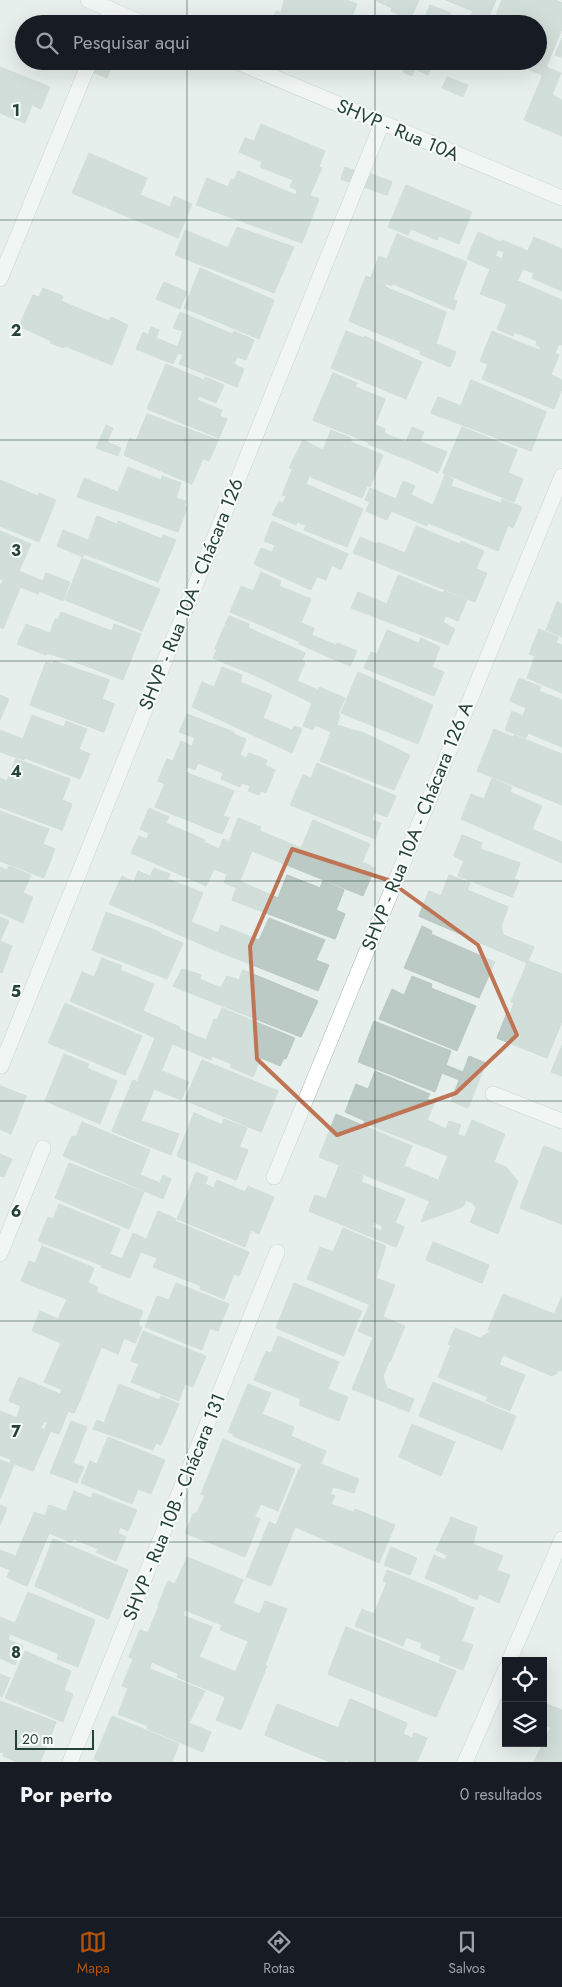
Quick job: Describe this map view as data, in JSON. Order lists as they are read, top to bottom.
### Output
{
  "streets": {
    "street": [
      "SHVP - Rua 10A",
      "SHVP - Rua 10A - Chácara 126",
      "SHVP - Rua 10A - Chácara 126 A",
      "SHVP - Rua 10B - Chácara 131"
    ]
  },
  "crossings": [
    ["SHVP - Rua 10A", "SHVP - Rua 10A - Chácara 126"]
  ],
  "scale_bar": "20 m",
  "page": {
    "search": "Pesquisar aqui",
    "scale": "20 m",
    "heading": ["Por perto", "0 resultados"],
    "nav": ["Mapa", "Rotas", "Salvos"]
  },
  "grid": {
    "rows": [
      "1",
      "2",
      "3",
      "4",
      "5",
      "6",
      "7",
      "8"
    ]
  }
}
